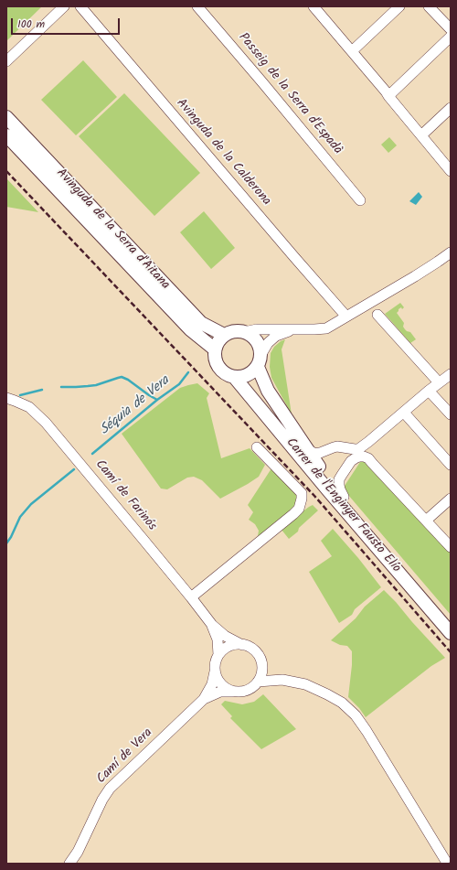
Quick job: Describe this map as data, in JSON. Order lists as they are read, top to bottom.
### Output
{
  "streets": {
    "main road": ["Avinguda de la Serra d'Aitana", "Carrer de l'Enginyer Fausto Elío"],
    "street": [
      "Passeig de la Serra d'Espadà",
      "Avinguda de la Calderona",
      "Camí de Farinós",
      "Camí de Vera"
    ]
  },
  "crossings": [
    ["Avinguda de la Serra d'Aitana", "Carrer de l'Enginyer Fausto Elío"],
    ["Camí de Farinós", "Camí de Vera"]
  ],
  "water": ["Séquia de Vera"],
  "scale_bar": "100 m"
}
